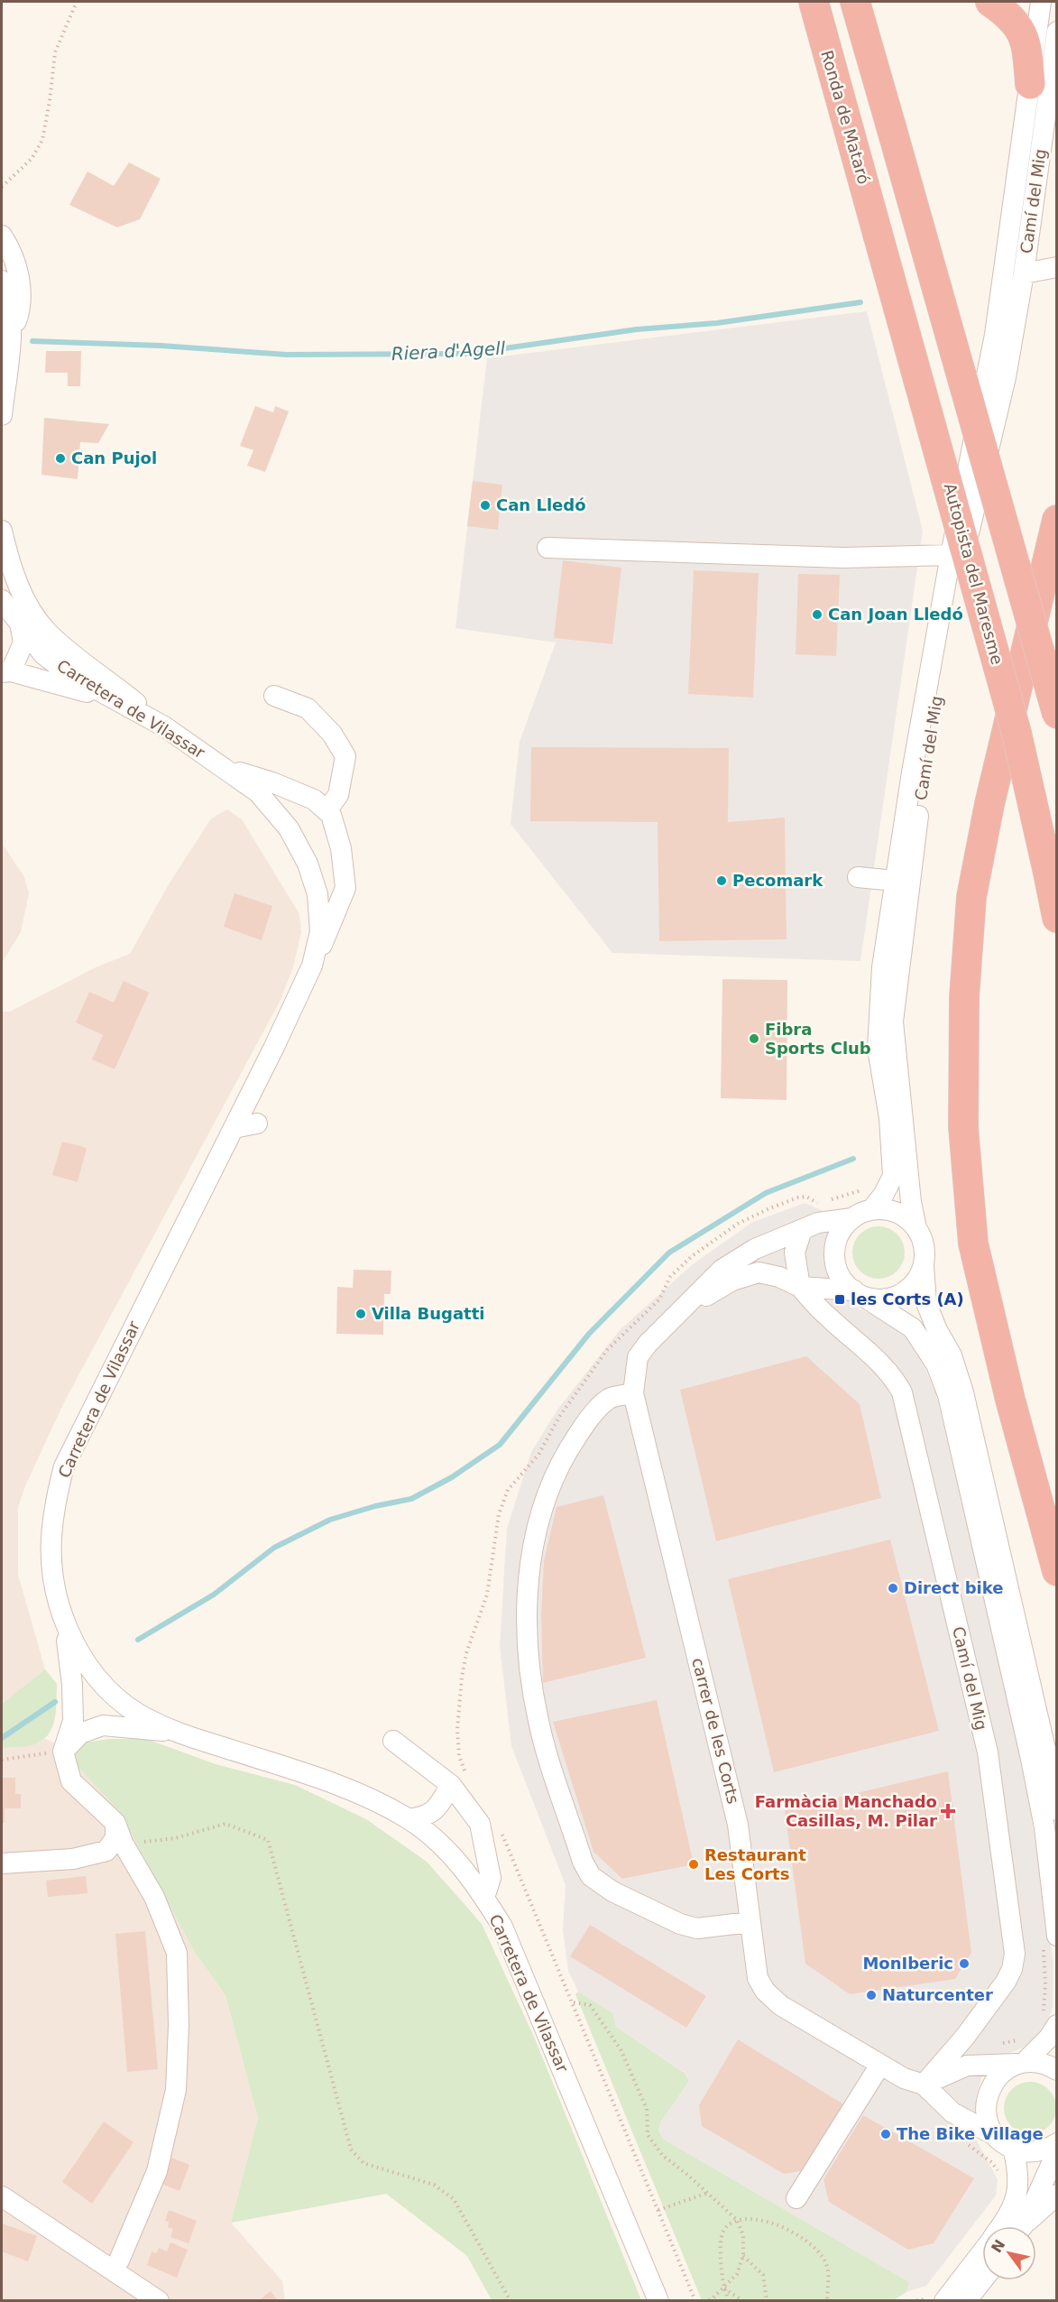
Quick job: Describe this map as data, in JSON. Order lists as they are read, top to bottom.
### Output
{
  "streets": {
    "highway": ["Ronda de Mataró", "Autopista del Maresme"],
    "street": ["Camí del Mig", "Carretera de Vilassar", "carrer de les Corts"]
  },
  "crossings": [
    ["Ronda de Mataró", "Autopista del Maresme"],
    ["Camí del Mig", "carrer de les Corts"]
  ],
  "water": ["Riera d'Agell"],
  "places": {
    "other": [
      "Can Pujol",
      "Can Lledó",
      "Can Joan Lledó",
      "Pecomark",
      "Fibra Sports Club",
      "Villa Bugatti",
      "Direct bike",
      "Restaurant Les Corts",
      "MonIberic",
      "Naturcenter",
      "The Bike Village"
    ],
    "transit": ["les Corts (A)"],
    "health": ["Farmàcia Manchado Casillas, M. Pilar"]
  },
  "north": "top left"
}
